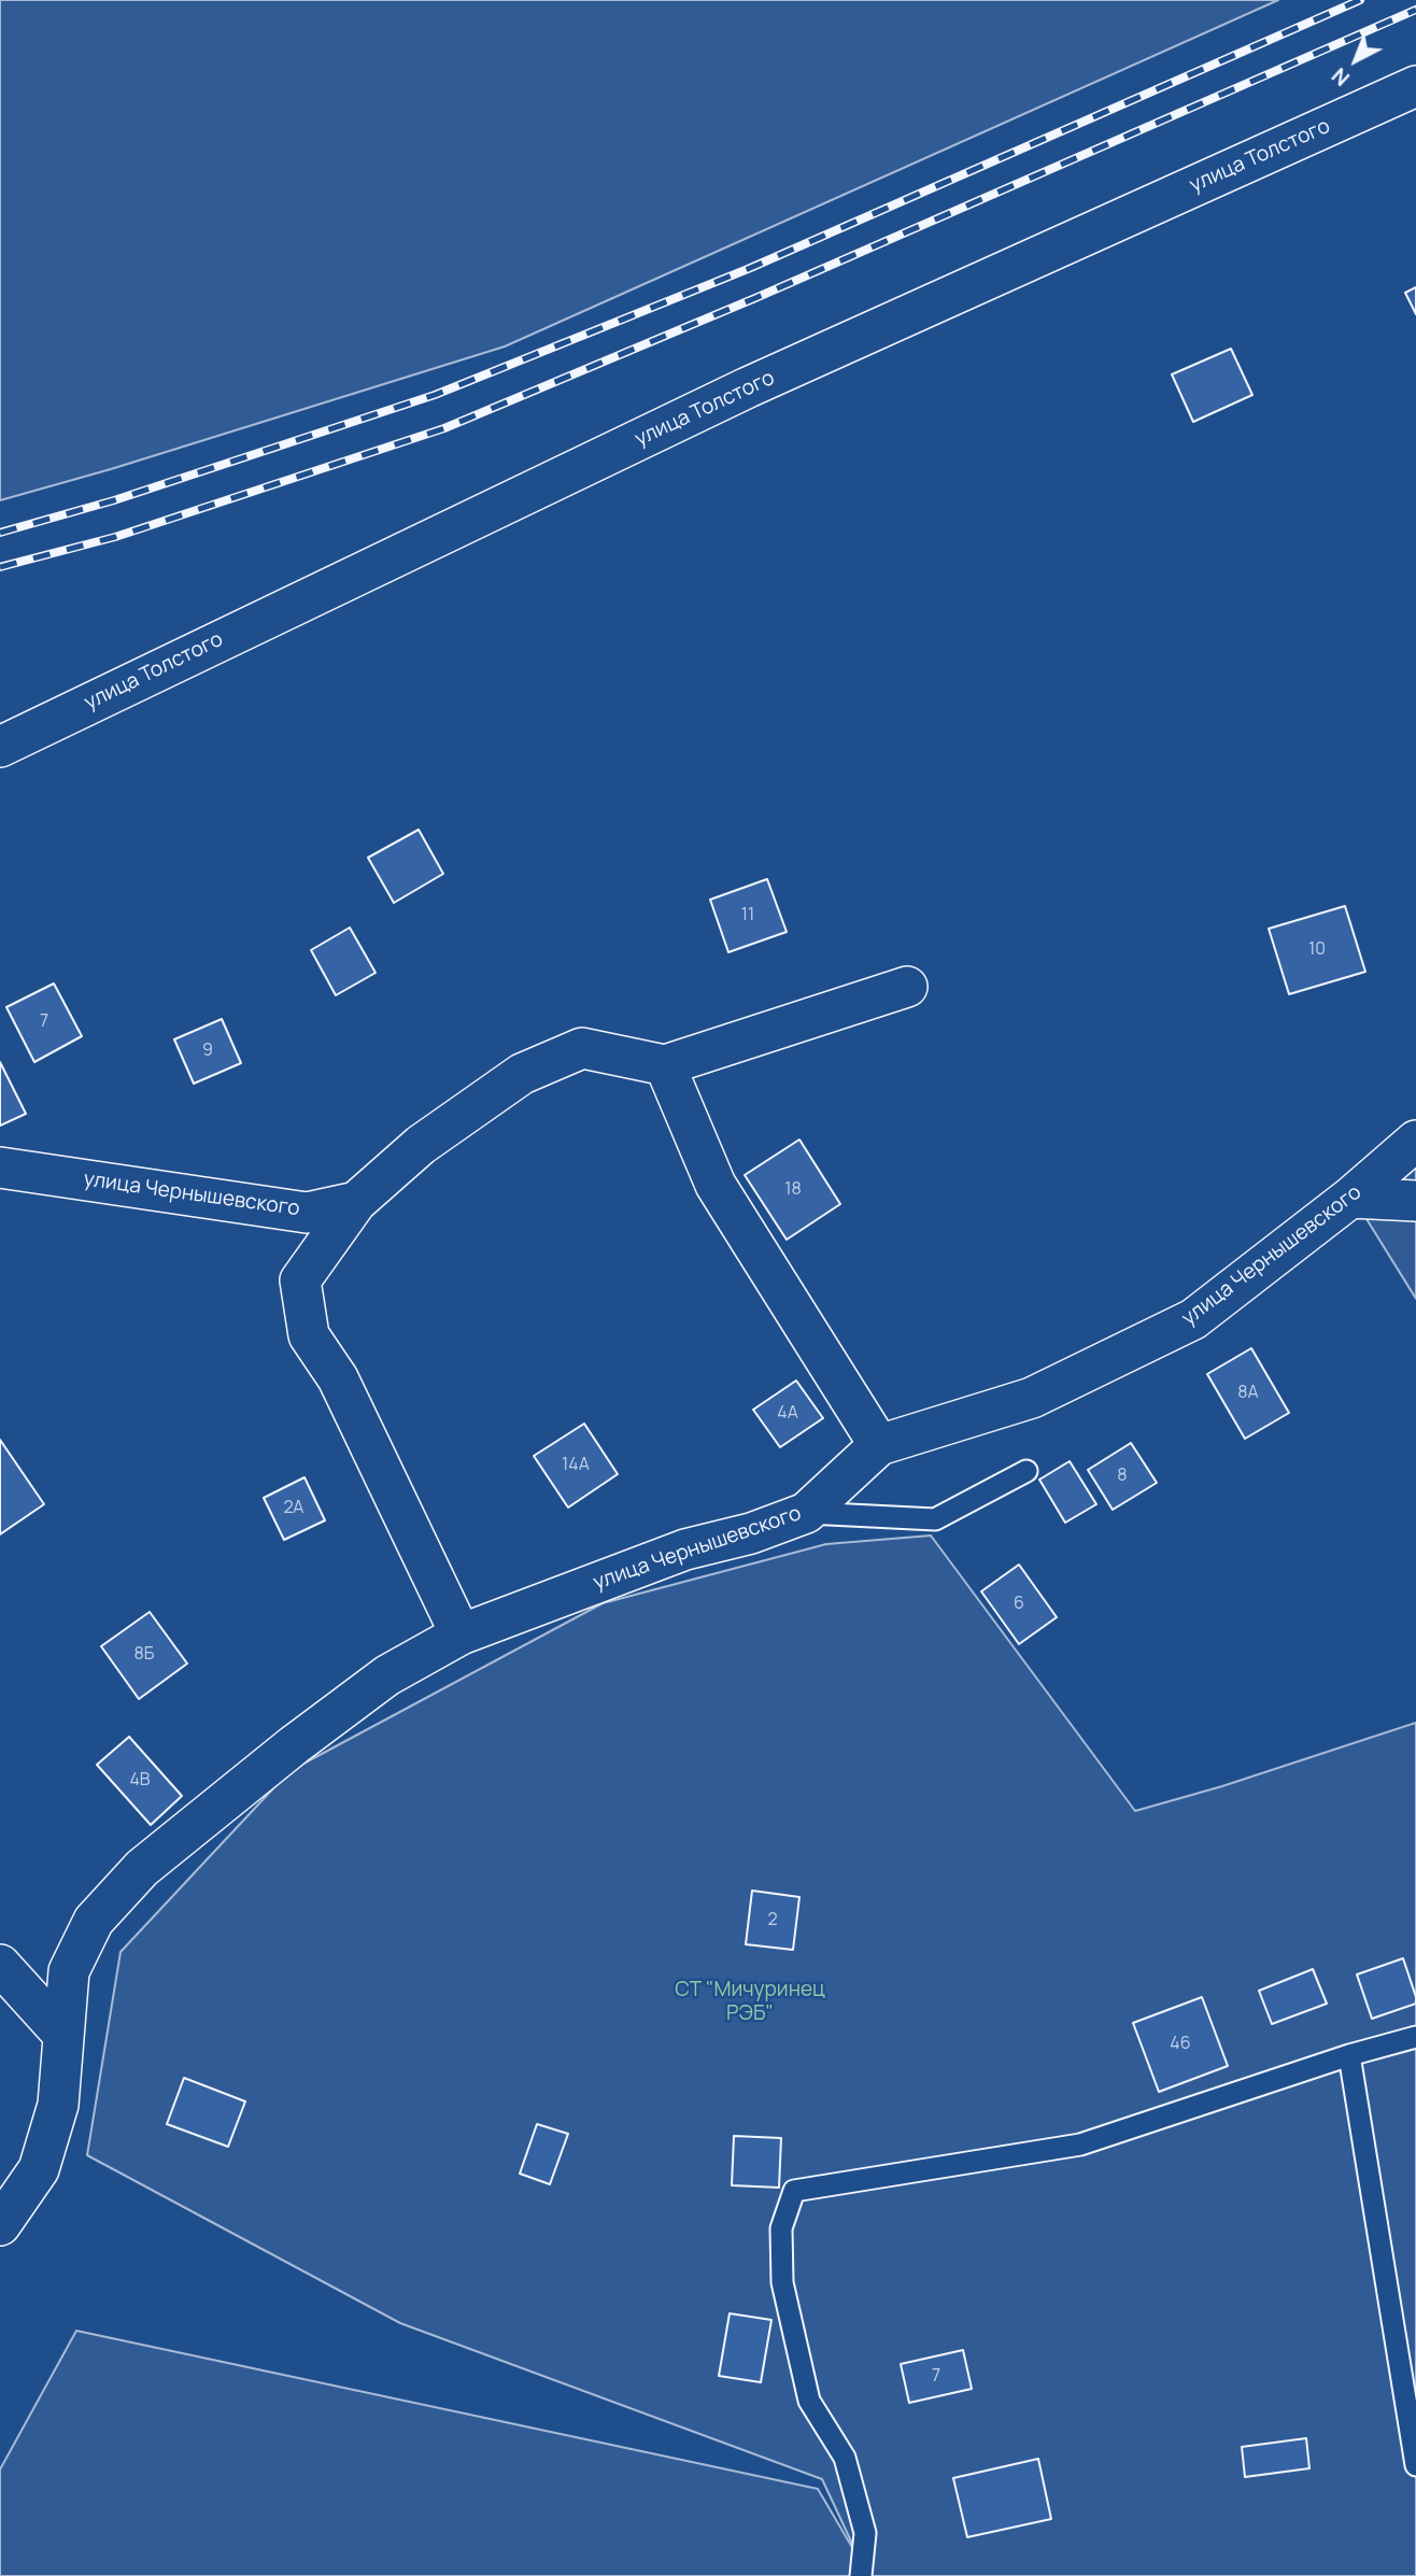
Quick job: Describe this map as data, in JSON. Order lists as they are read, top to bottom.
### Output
{
  "streets": {
    "street": ["улица Толстого", "улица Чернышевского"]
  },
  "parks": ["СТ \"Мичуринец РЭБ\""],
  "house_numbers": [
    "11",
    "10",
    "7",
    "9",
    "18",
    "8А",
    "4А",
    "14А",
    "8",
    "2А",
    "6",
    "8Б",
    "4В",
    "2",
    "46",
    "7"
  ],
  "north": "bottom left"
}
